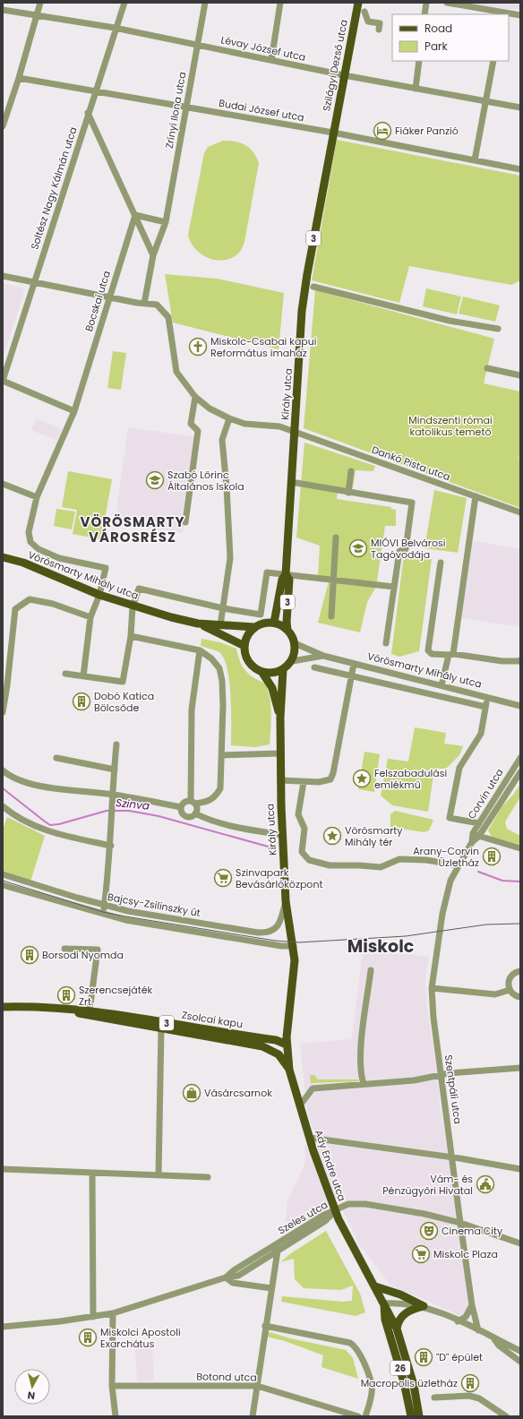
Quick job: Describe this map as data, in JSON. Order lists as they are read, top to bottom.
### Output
{
  "streets": {
    "main road": [
      "Szilágyi Dezső utca",
      "3",
      "Király utca",
      "Vörösmarty Mihály utca",
      "Zsolcai kapu",
      "Ady Endre utca",
      "26"
    ],
    "street": [
      "Lévay József utca",
      "Zrínyi Ilona utca",
      "Budai József utca",
      "Soltész Nagy Kálmán utca",
      "Bocskai utca",
      "Dankó Pista utca",
      "Corvin utca",
      "Bajcsy-Zsilinszky út",
      "Szentpáli utca",
      "Szeles utca",
      "Botond utca"
    ]
  },
  "crossings": [
    ["Lévay József utca", "Szilágyi Dezső utca"],
    ["Lévay József utca", "Zrínyi Ilona utca"],
    ["Lévay József utca", "Soltész Nagy Kálmán utca"],
    ["Szilágyi Dezső utca", "Budai József utca"],
    ["Szilágyi Dezső utca", "Király utca"],
    ["Zrínyi Ilona utca", "Budai József utca"],
    ["Zrínyi Ilona utca", "Dankó Pista utca"],
    ["Budai József utca", "Soltész Nagy Kálmán utca"],
    ["Budai József utca", "Király utca"],
    ["Soltész Nagy Kálmán utca", "Dankó Pista utca"],
    ["3", "Király utca"],
    ["3", "Vörösmarty Mihály utca"],
    ["3", "Zsolcai kapu"],
    ["3", "Ady Endre utca"],
    ["Bocskai utca", "Dankó Pista utca"],
    ["Bocskai utca", "Vörösmarty Mihály utca"],
    ["Király utca", "Dankó Pista utca"],
    ["Király utca", "Vörösmarty Mihály utca"],
    ["Király utca", "Bajcsy-Zsilinszky út"],
    ["Király utca", "Ady Endre utca"],
    ["Corvin utca", "Szentpáli utca"],
    ["Bajcsy-Zsilinszky út", "Ady Endre utca"],
    ["Zsolcai kapu", "Ady Endre utca"],
    ["Szentpáli utca", "Szeles utca"],
    ["Ady Endre utca", "Szeles utca"],
    ["Ady Endre utca", "26"]
  ],
  "districts": ["VÖRÖSMARTY VÁROSRÉSZ", "Miskolc"],
  "water": ["Szinva"],
  "parks": ["Mindszenti római katolikus temető"],
  "places": {
    "hotel": ["Fiáker Panzió"],
    "church": ["Miskolc-Csabai kapui Református imaház"],
    "school or university": ["Szabó Lőrinc Általános Iskola", "MIÓVI Belvárosi Tagóvodája"],
    "building": [
      "Dobó Katica Bölcsőde",
      "Arany-Corvin Üzletház",
      "Borsodi Nyomda",
      "Szerencsejáték Zrt.",
      "Miskolci Apostoli Exarchátus",
      "\"D\" épület",
      "Macropolis üzletház"
    ],
    "place": ["Felszabadulási emlékmű", "Vörösmarty Mihály tér"],
    "supermarket": ["Szinvapark Bevásárlóközpont", "Miskolc Plaza"],
    "shop": ["Vásárcsarnok"],
    "public building": ["Vám- és Pénzügyőri Hivatal"],
    "theatre": ["Cinema City"]
  },
  "legend": ["Road", "Park"],
  "north": "bottom"
}
